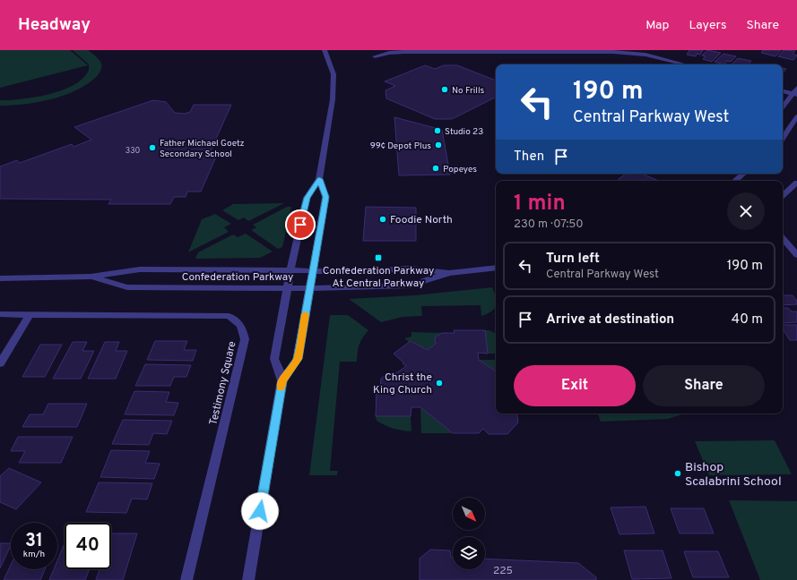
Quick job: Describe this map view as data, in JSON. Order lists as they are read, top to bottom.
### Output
{
  "streets": {
    "street": ["Confederation Parkway", "Testimony Square"]
  },
  "places": {
    "other": [
      "No Frills",
      "Studio 23",
      "99¢ Depot Plus",
      "Father Michael Goetz Secondary School",
      "Popeyes",
      "Foodie North",
      "Christ the King Church",
      "Bishop Scalabrini School"
    ],
    "transit": ["Confederation Parkway At Central Parkway"]
  },
  "house_numbers": ["330", "225"],
  "north": "bottom right",
  "page": {
    "header": "Headway",
    "nav": ["Map", "Layers", "Share"],
    "turn": ["190 m", "Central Parkway West"],
    "then": "Then",
    "heading": ["1 min", "230 m · 07:50"],
    "list": [
      {
        "name": "Turn left",
        "note": "Central Parkway West",
        "value": "190 m"
      },
      {
        "name": "Arrive at destination",
        "value": "40 m"
      }
    ],
    "buttons": ["Exit", "Share"],
    "speed": "31 km/h",
    "limit": "40"
  }
}
